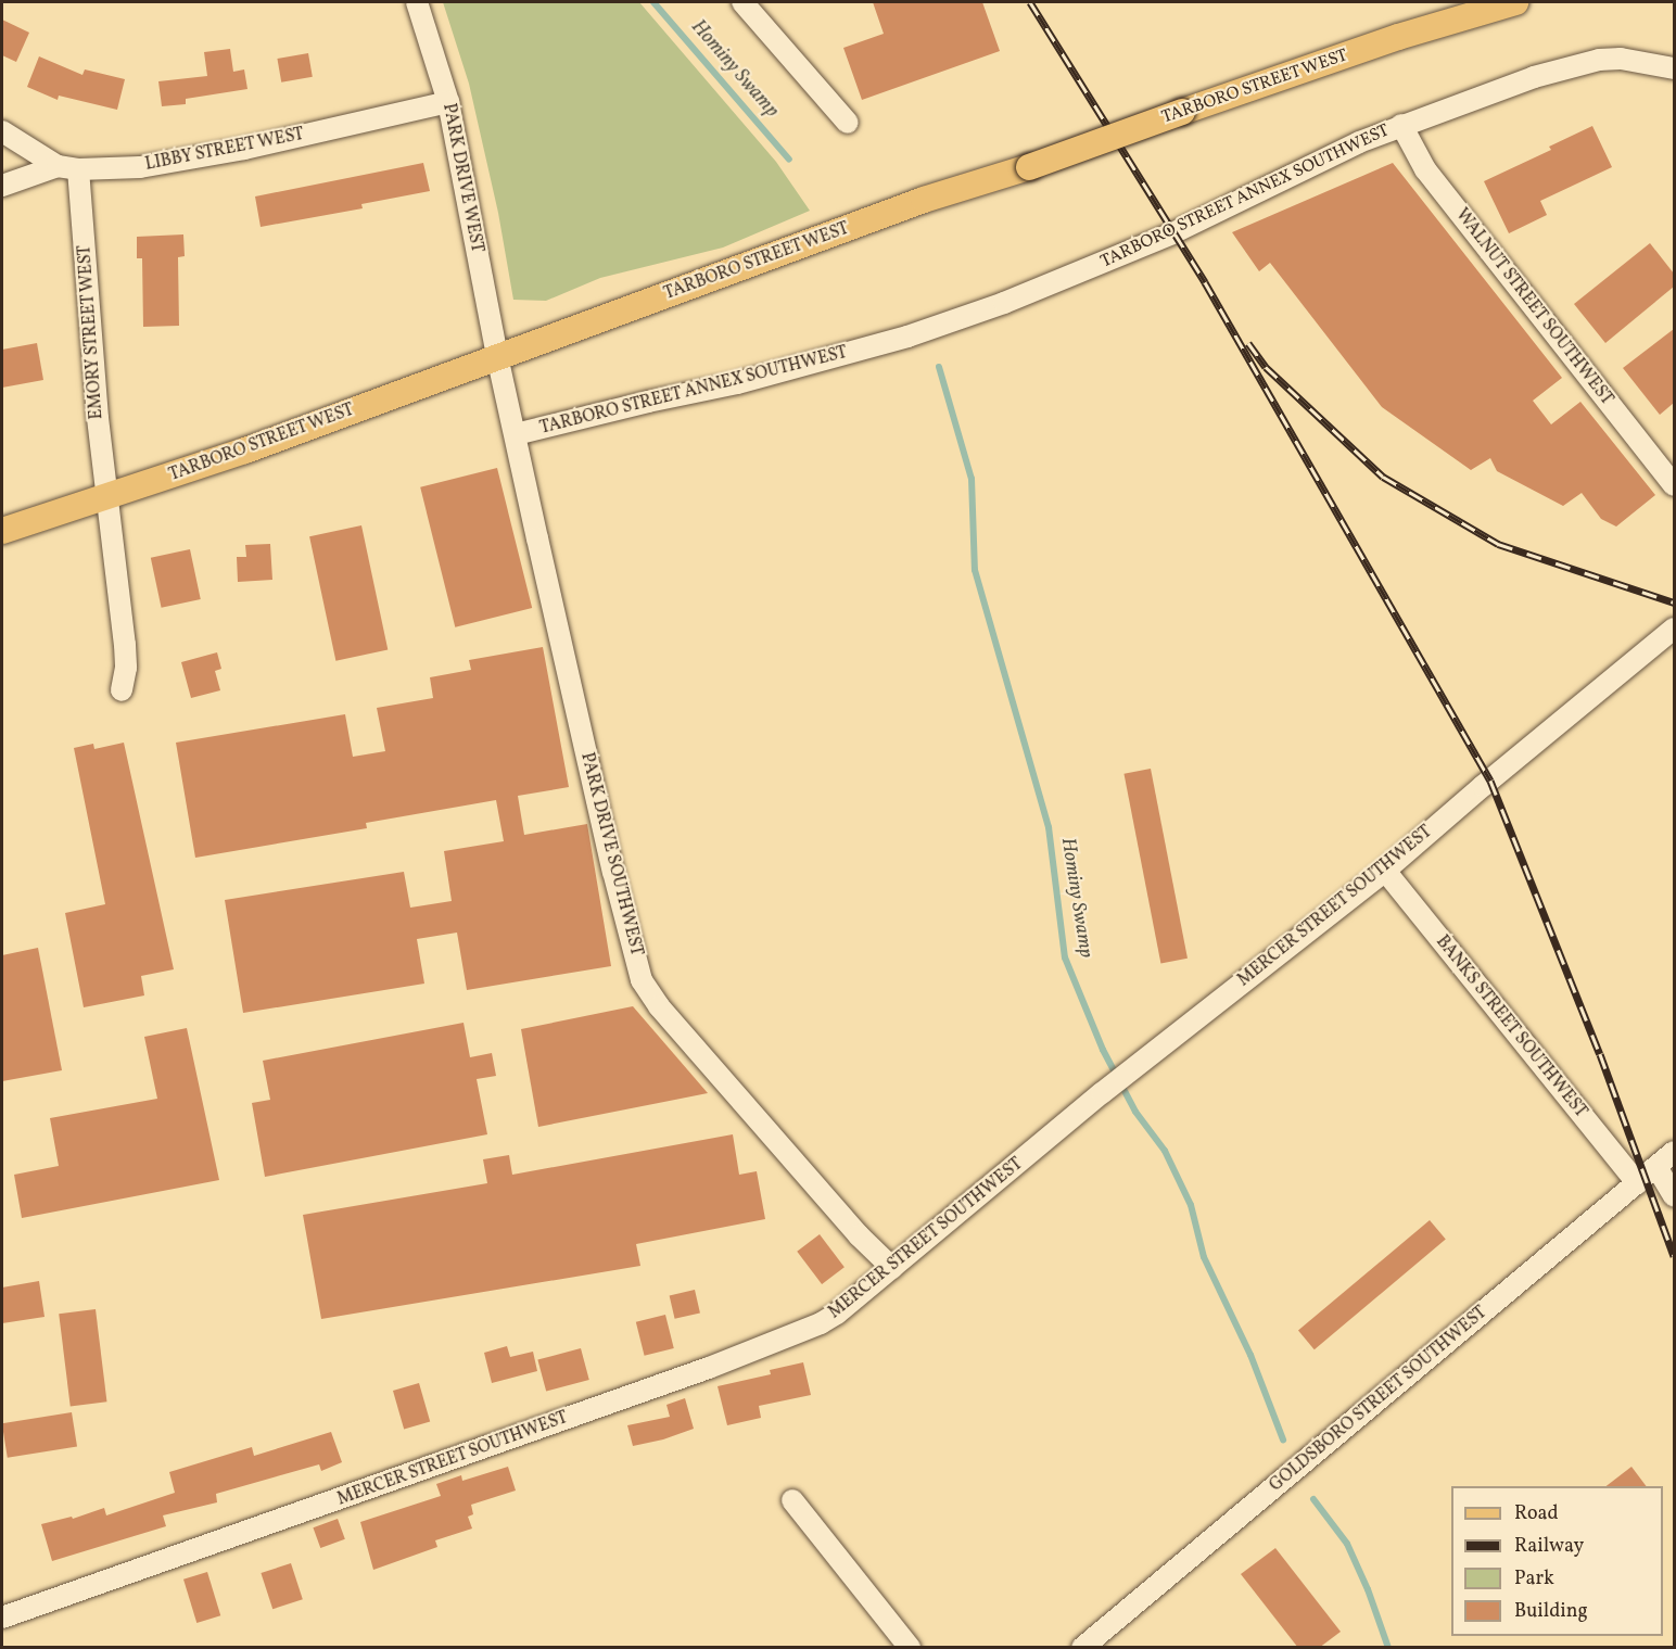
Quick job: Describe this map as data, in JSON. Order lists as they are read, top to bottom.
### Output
{
  "streets": {
    "main road": ["TARBORO STREET WEST"],
    "street": [
      "LIBBY STREET WEST",
      "PARK DRIVE WEST",
      "TARBORO STREET ANNEX SOUTHWEST",
      "WALNUT STREET SOUTHWEST",
      "EMORY STREET WEST",
      "PARK DRIVE SOUTHWEST",
      "MERCER STREET SOUTHWEST",
      "BANKS STREET SOUTHWEST",
      "GOLDSBORO STREET SOUTHWEST"
    ]
  },
  "crossings": [
    ["TARBORO STREET WEST", "PARK DRIVE WEST"],
    ["TARBORO STREET WEST", "EMORY STREET WEST"],
    ["TARBORO STREET WEST", "PARK DRIVE SOUTHWEST"],
    ["LIBBY STREET WEST", "PARK DRIVE WEST"],
    ["LIBBY STREET WEST", "EMORY STREET WEST"],
    ["PARK DRIVE WEST", "PARK DRIVE SOUTHWEST"],
    ["TARBORO STREET ANNEX SOUTHWEST", "WALNUT STREET SOUTHWEST"],
    ["TARBORO STREET ANNEX SOUTHWEST", "PARK DRIVE SOUTHWEST"],
    ["PARK DRIVE SOUTHWEST", "MERCER STREET SOUTHWEST"],
    ["MERCER STREET SOUTHWEST", "BANKS STREET SOUTHWEST"],
    ["BANKS STREET SOUTHWEST", "GOLDSBORO STREET SOUTHWEST"]
  ],
  "water": ["Hominy Swamp"],
  "legend": [
    "Road",
    "Railway",
    "Park",
    "Building"
  ]
}
